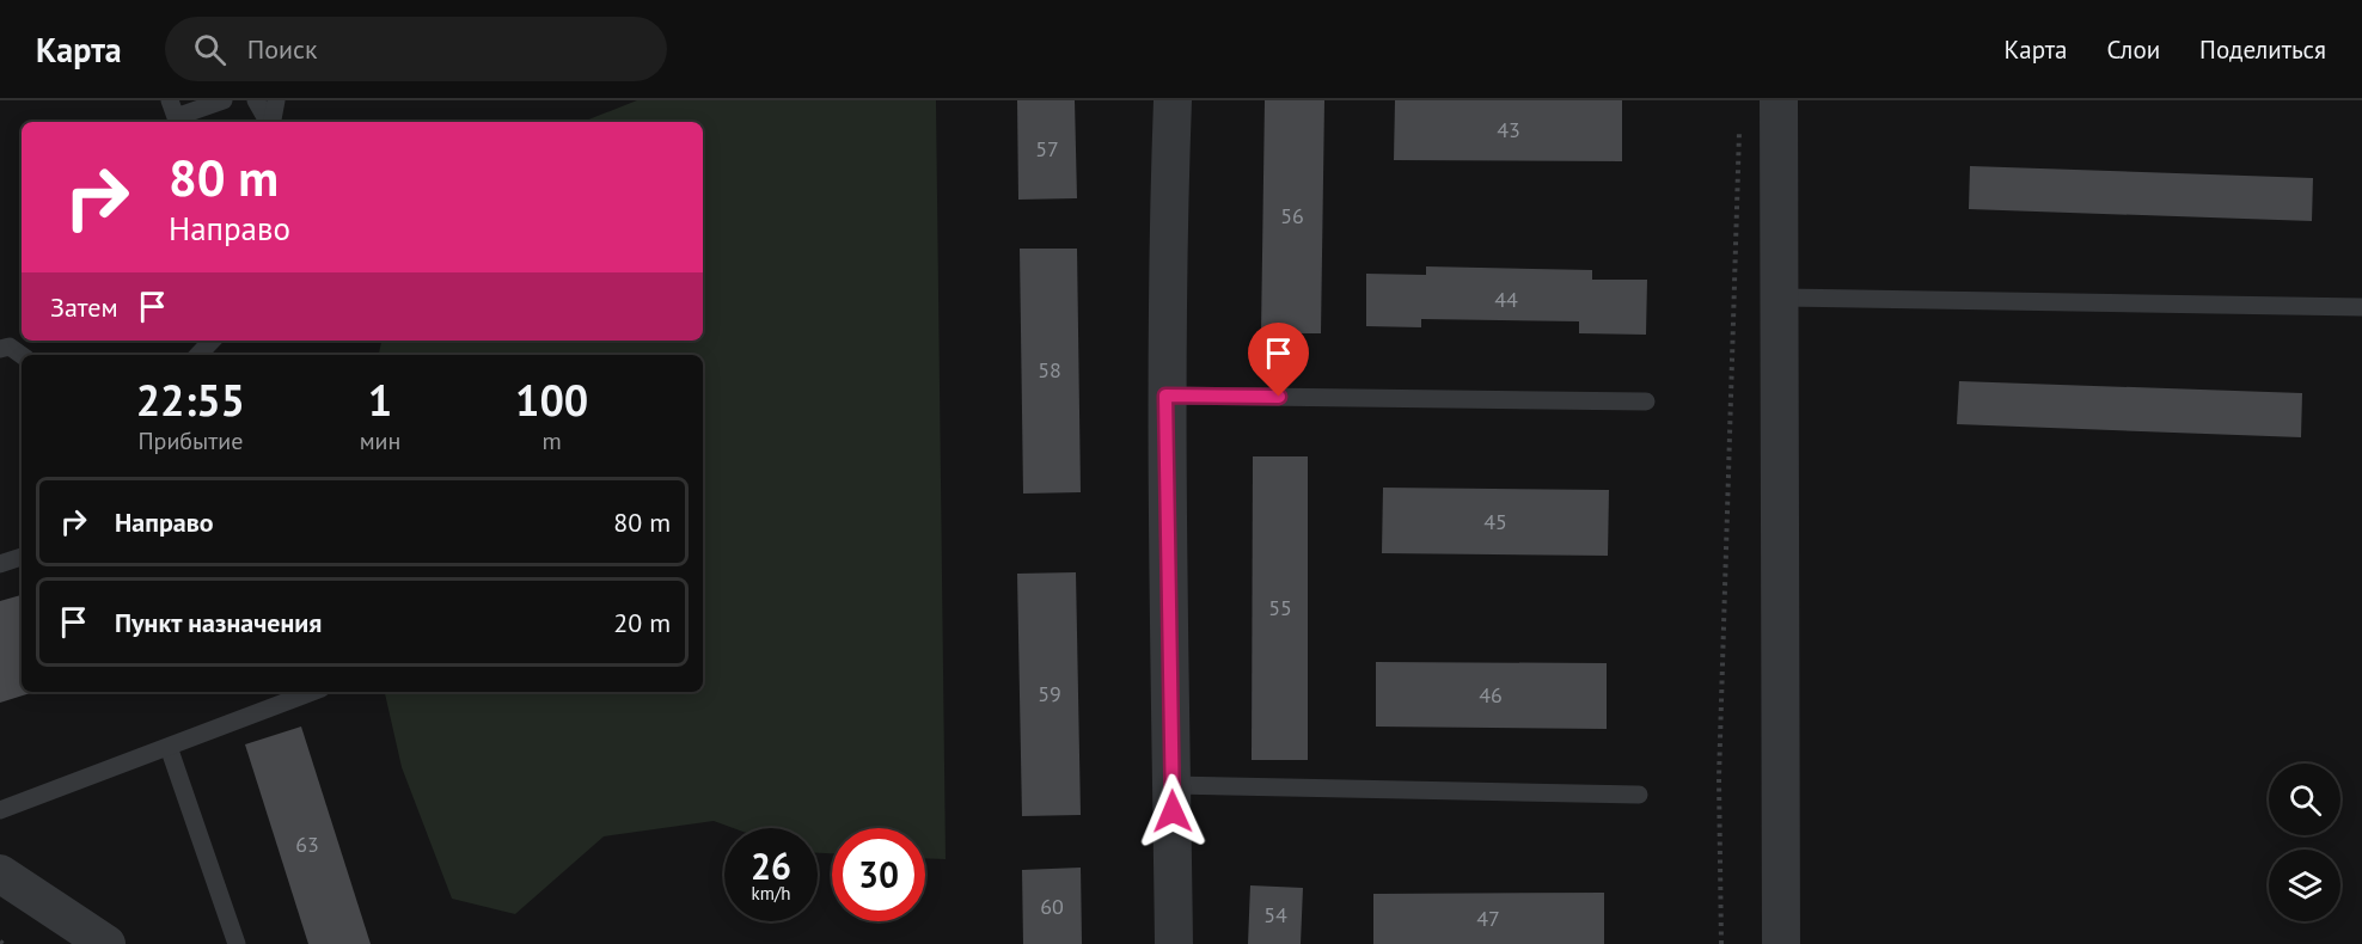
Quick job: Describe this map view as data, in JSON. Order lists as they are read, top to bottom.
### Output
{
  "house_numbers": [
    "43",
    "57",
    "56",
    "44",
    "58",
    "45",
    "55",
    "59",
    "46",
    "63",
    "60",
    "54",
    "47"
  ],
  "page": {
    "header": "Карта",
    "search": "Поиск",
    "nav": ["Карта", "Слои", "Поделиться"],
    "turn": ["80 m", "Направо"],
    "then": "Затем",
    "eta": [
      "22:55",
      "Прибытие",
      "1",
      "мин",
      "100",
      "m"
    ],
    "list": [
      {
        "name": "Направо",
        "value": "80 m"
      },
      {
        "name": "Пункт назначения",
        "value": "20 m"
      }
    ],
    "speed": "26 km/h",
    "limit": "30"
  }
}
